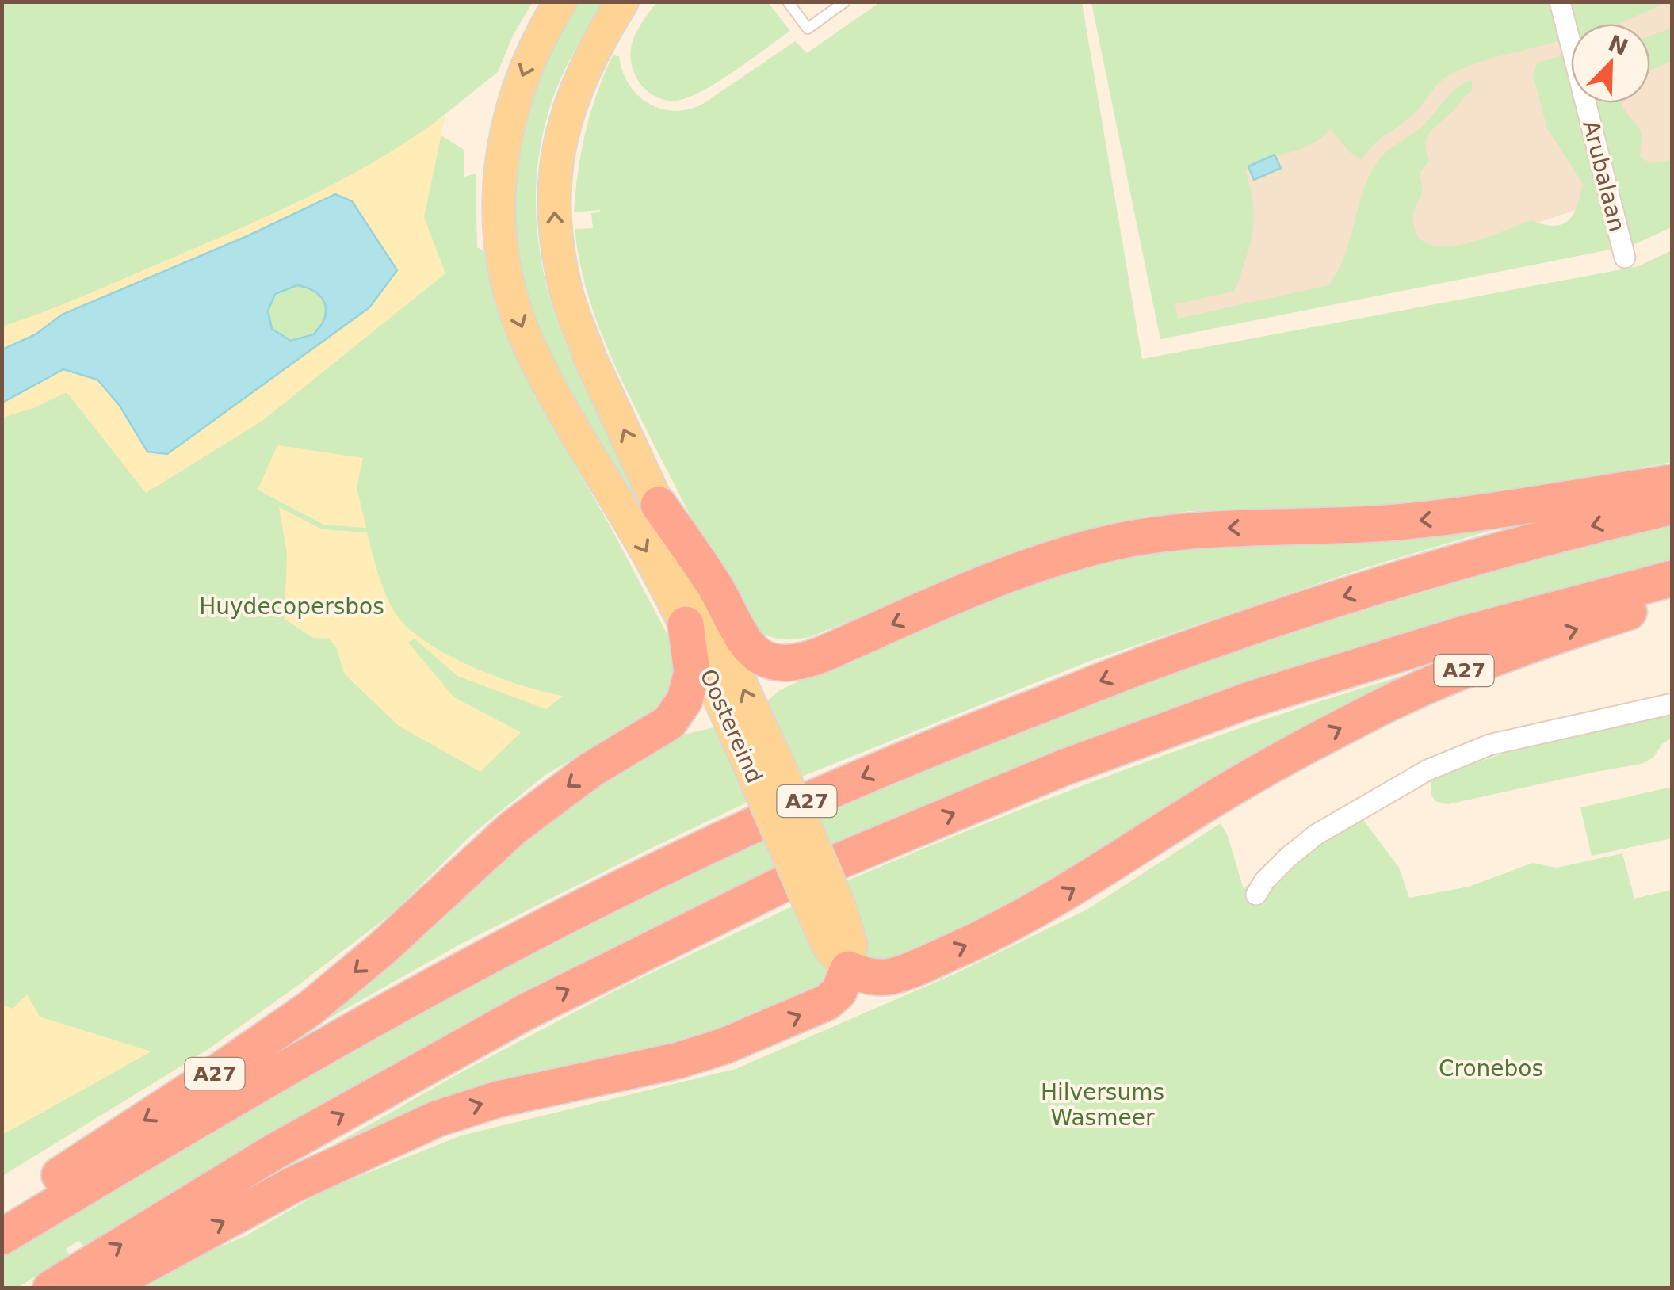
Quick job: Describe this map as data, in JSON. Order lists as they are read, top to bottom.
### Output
{
  "streets": {
    "highway": ["A27"],
    "main road": ["Oostereind"],
    "street": ["Arubalaan"]
  },
  "crossings": [
    ["A27", "Oostereind"]
  ],
  "parks": ["Huydecopersbos", "Cronebos", "Hilversums Wasmeer"],
  "north": "top right"
}
